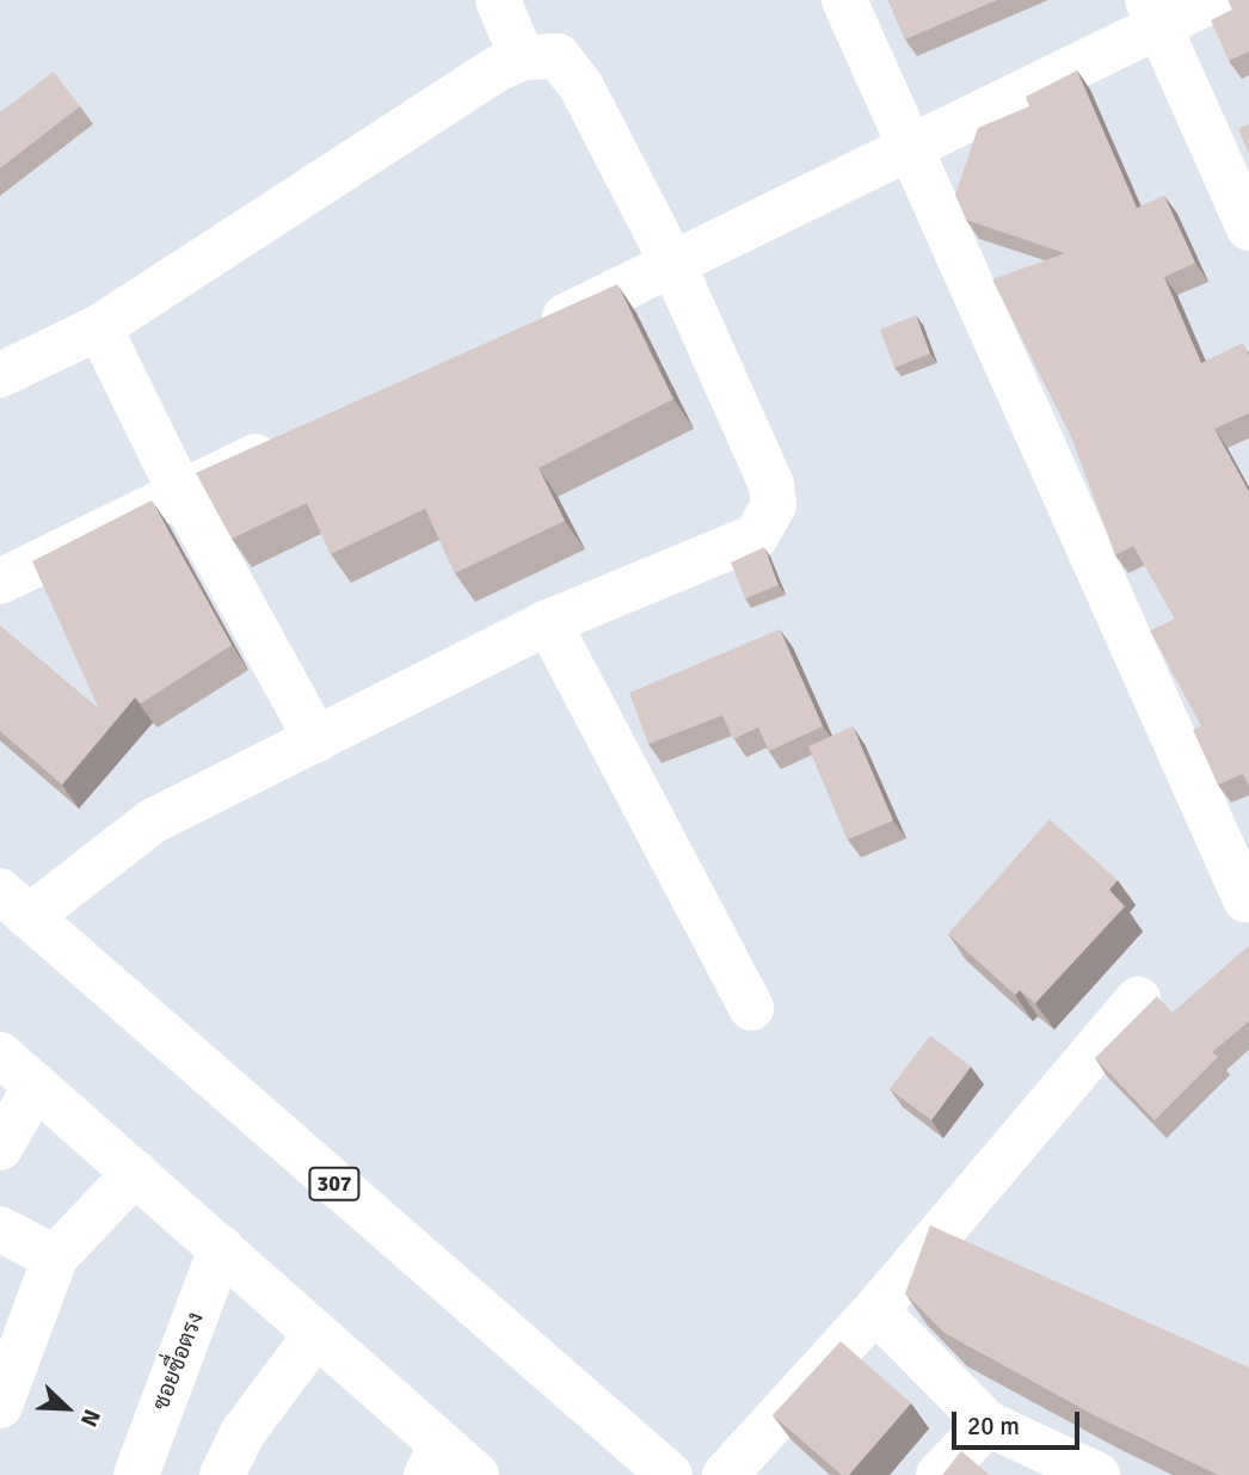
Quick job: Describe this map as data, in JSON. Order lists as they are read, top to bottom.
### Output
{
  "streets": {
    "street": ["307", "ซอยซื่อตรง"]
  },
  "scale_bar": "20 m",
  "north": "bottom right"
}
